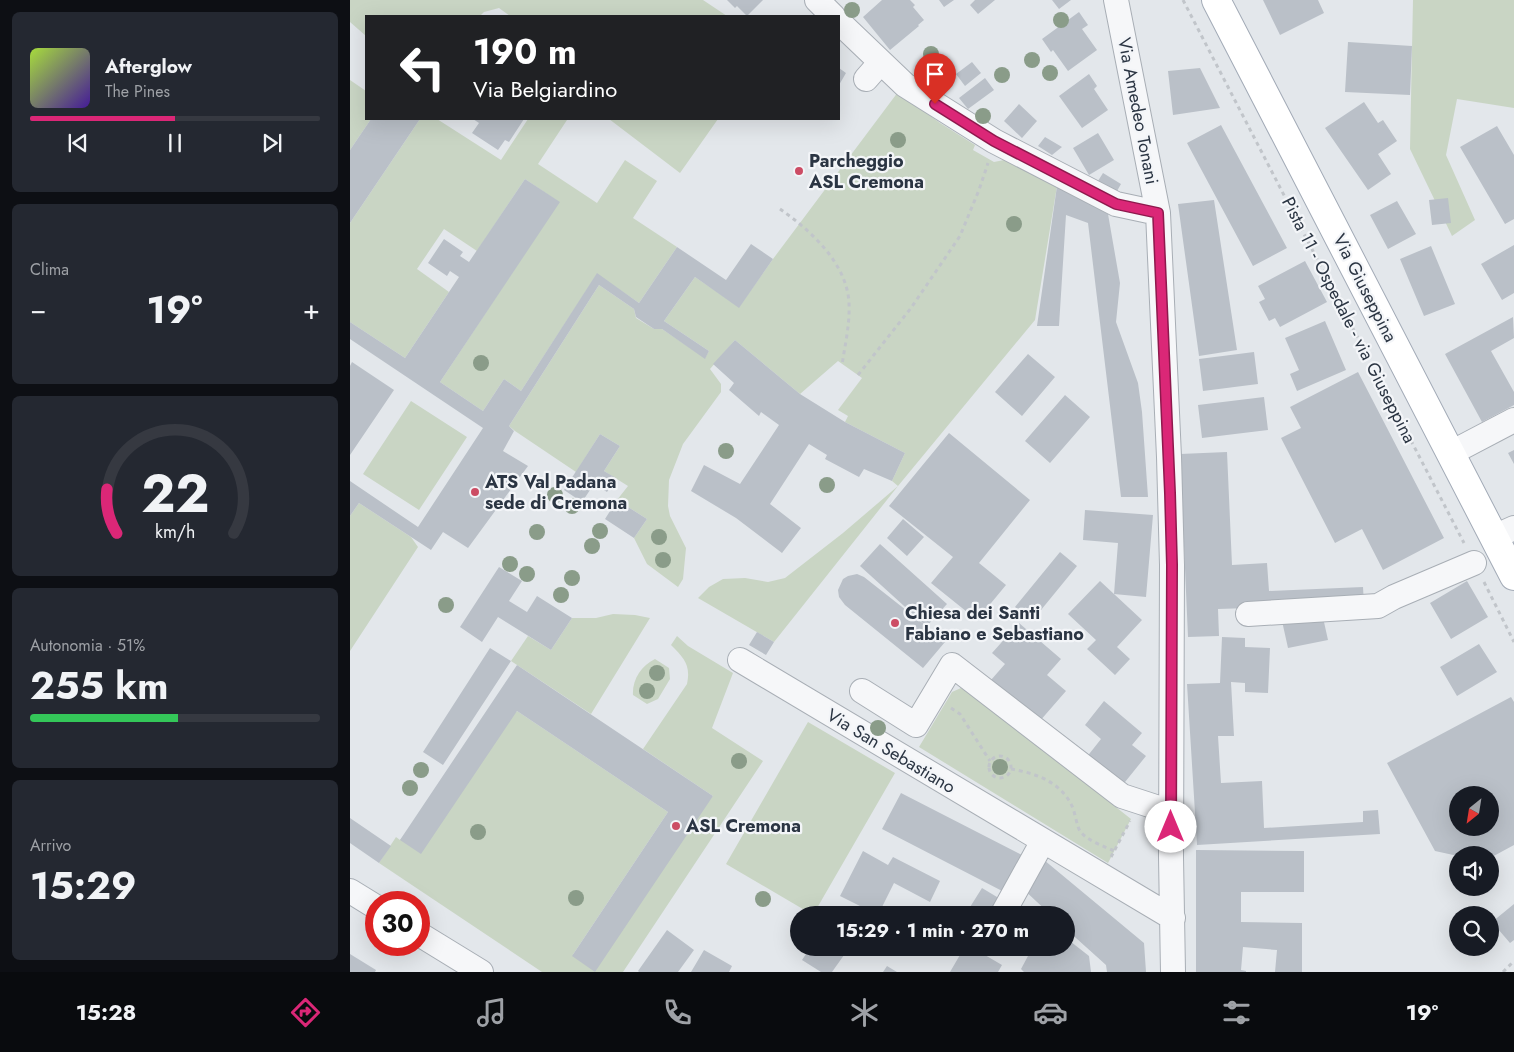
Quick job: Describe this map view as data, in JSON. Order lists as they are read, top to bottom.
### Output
{
  "streets": {
    "main road": ["Via Giuseppina"],
    "street": ["Via Amedeo Tonani", "Via San Sebastiano"],
    "path": ["Pista 11 - Ospedale - via Giuseppina"]
  },
  "crossings": [
    ["Via Amedeo Tonani", "Via San Sebastiano"]
  ],
  "places": [
    "Parcheggio ASL Cremona",
    "ATS Val Padana sede di Cremona",
    "Chiesa dei Santi Fabiano e Sebastiano",
    "ASL Cremona"
  ],
  "north": "bottom left",
  "page": {
    "turn": ["190 m", "Via Belgiardino"],
    "song": ["Afterglow", "The Pines"],
    "tile": [
      "Clima",
      ["Autonomia · 51%", "255 km"],
      ["Arrivo", "15:29"]
    ],
    "heat": ["−", "19°", "+"],
    "limit": "30",
    "trip": "15:29 · 1 min · 270 m",
    "tabs": ["15:28", "19°"],
    "gauge": ["22", "km/h"]
  }
}
